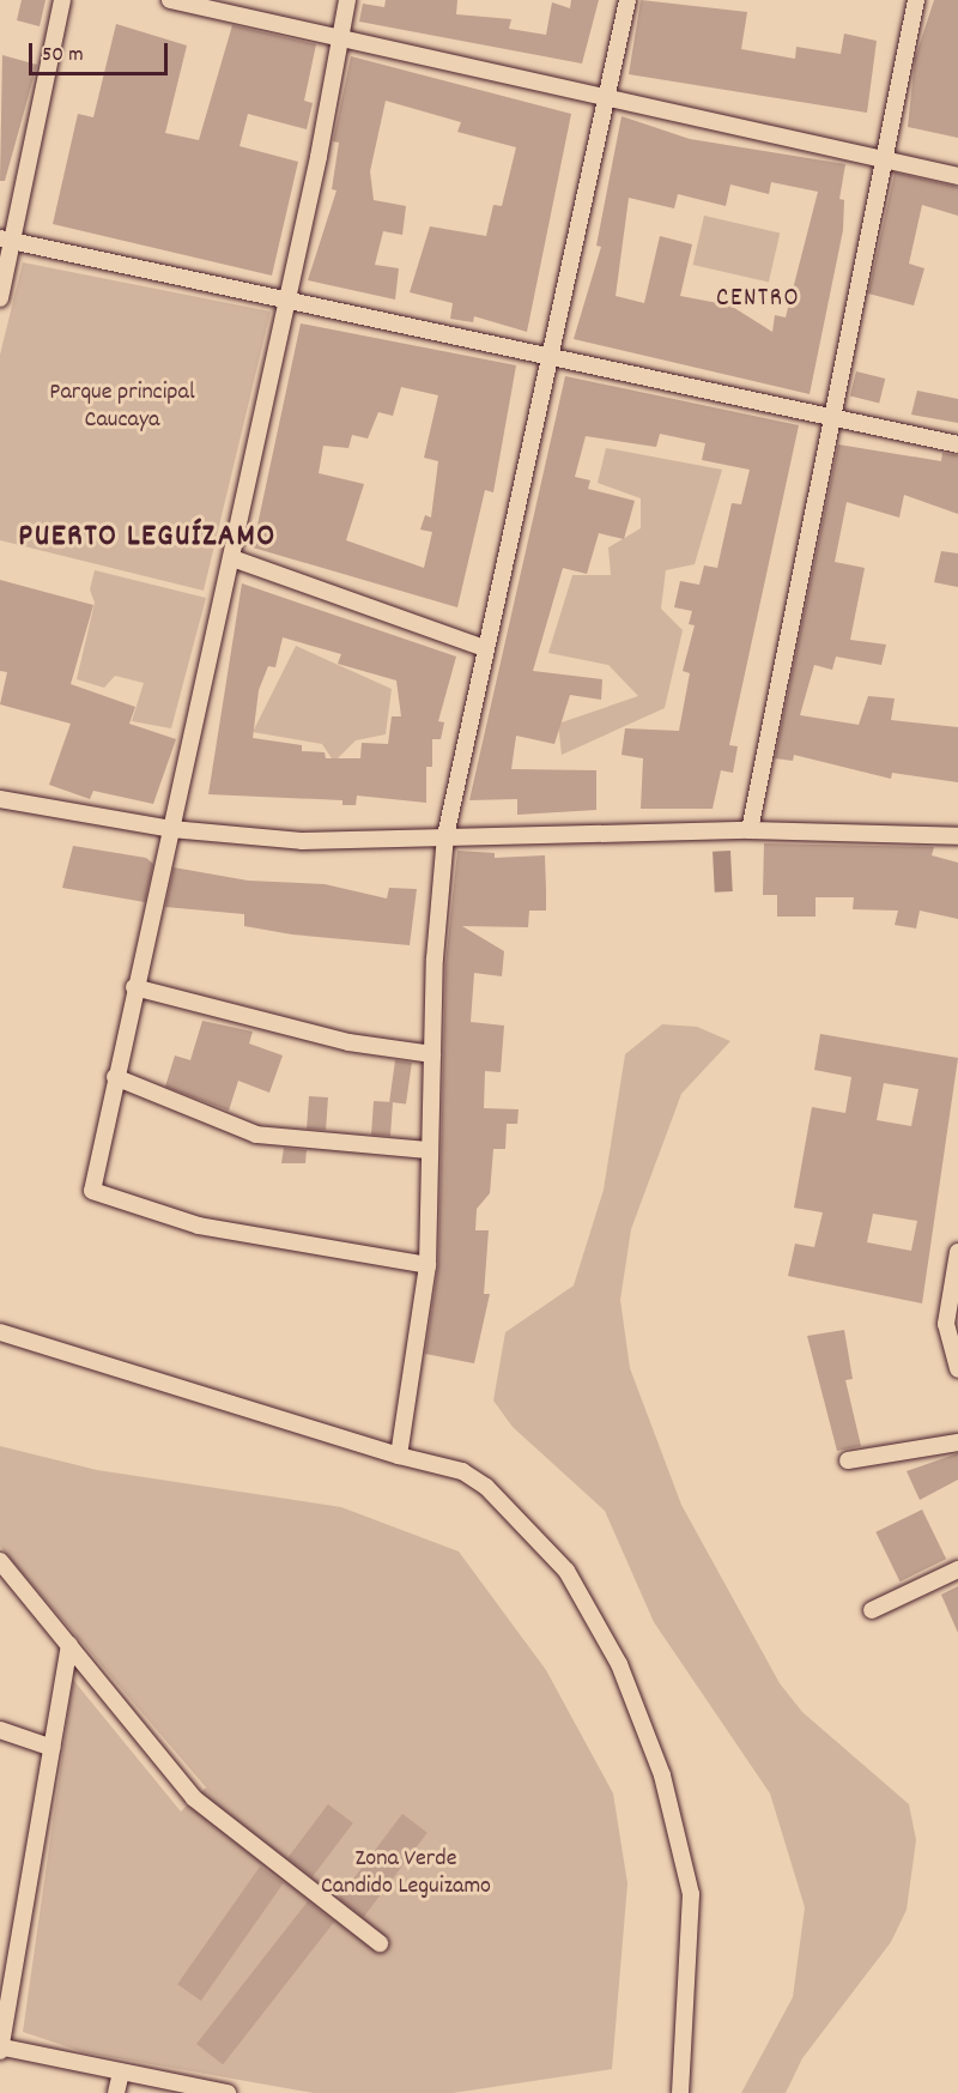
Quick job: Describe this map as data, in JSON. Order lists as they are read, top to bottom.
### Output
{
  "districts": ["CENTRO", "PUERTO LEGUÍZAMO"],
  "parks": ["Parque principal Caucaya", "Zona Verde Candido Leguizamo"],
  "scale_bar": "50 m"
}
